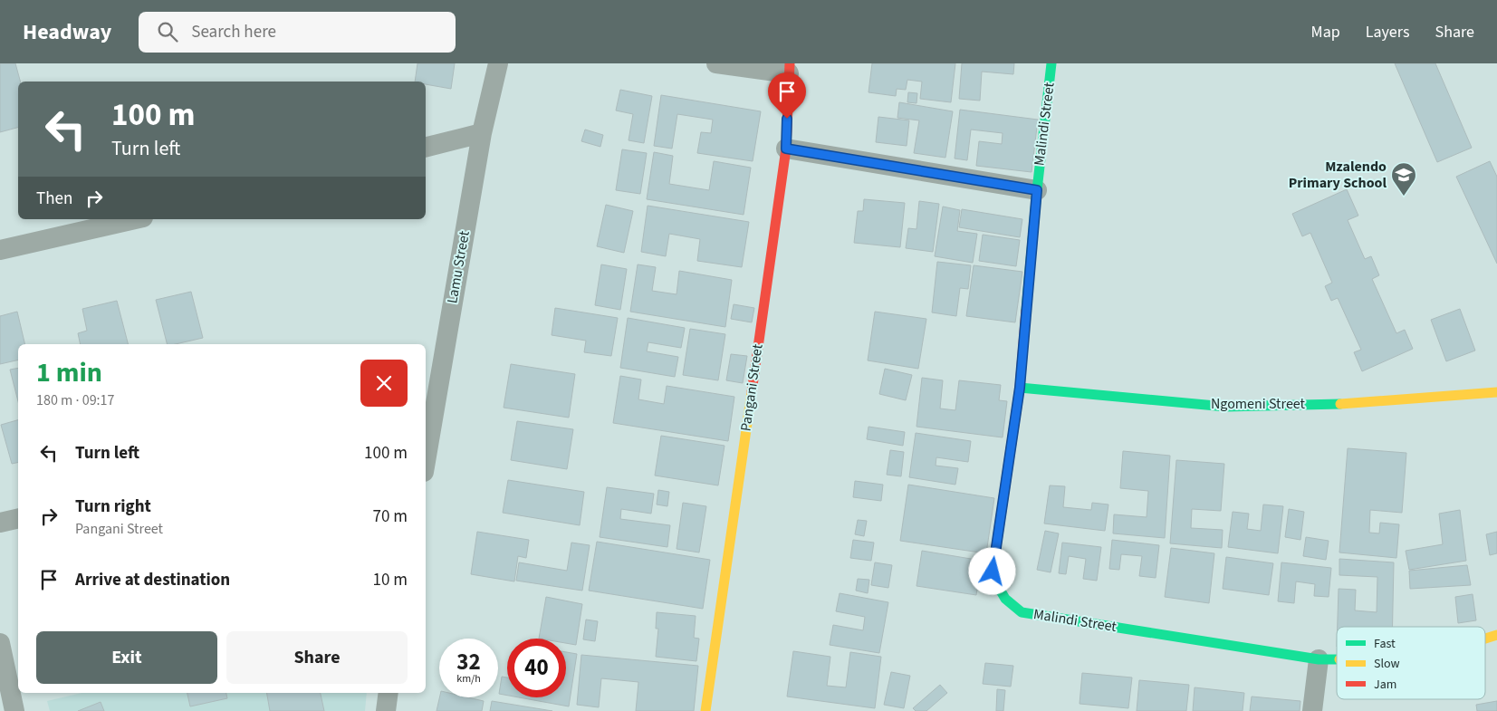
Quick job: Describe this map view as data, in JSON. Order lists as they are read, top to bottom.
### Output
{
  "streets": {
    "street": [
      "Malindi Street",
      "Lamu Street",
      "Pangani Street",
      "Ngomeni Street"
    ]
  },
  "crossings": [
    ["Malindi Street", "Ngomeni Street"]
  ],
  "places": {
    "school or university": ["Mzalendo Primary School"]
  },
  "legend": ["Fast", "Slow", "Jam"],
  "page": {
    "header": "Headway",
    "search": "Search here",
    "nav": ["Map", "Layers", "Share"],
    "turn": ["100 m", "Turn left"],
    "then": "Then",
    "heading": ["1 min", "180 m · 09:17"],
    "list": [
      {
        "name": "Turn left",
        "value": "100 m"
      },
      {
        "name": "Turn right",
        "note": "Pangani Street",
        "value": "70 m"
      },
      {
        "name": "Arrive at destination",
        "value": "10 m"
      }
    ],
    "buttons": ["Exit", "Share"],
    "speed": "32 km/h",
    "limit": "40"
  }
}
